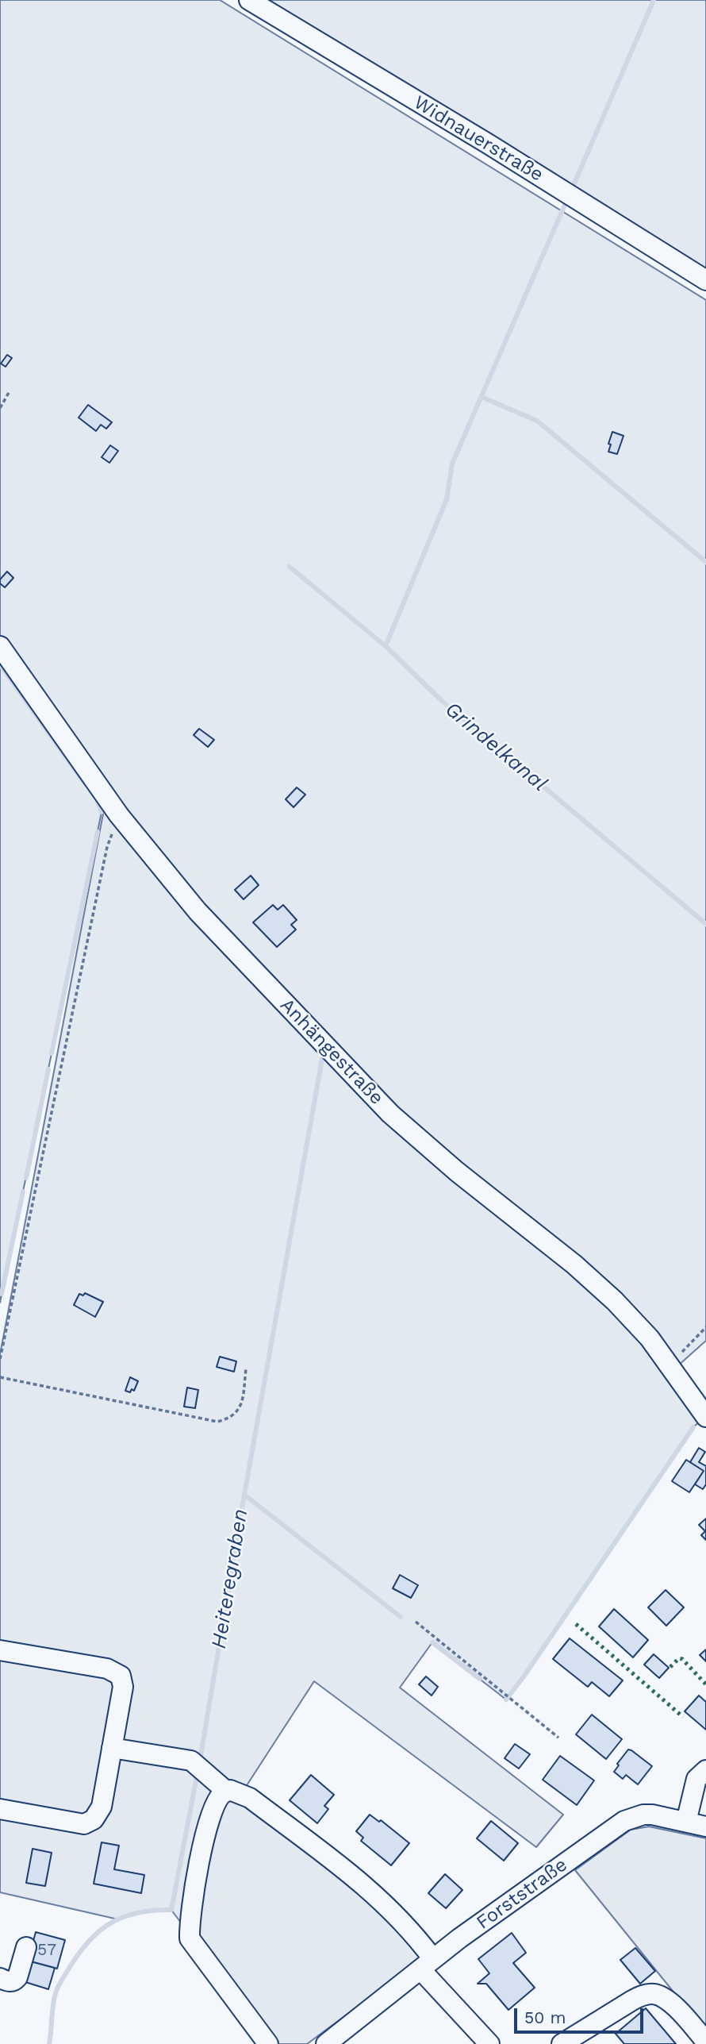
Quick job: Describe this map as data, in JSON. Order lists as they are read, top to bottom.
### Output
{
  "streets": {
    "street": ["Widnauerstraße", "Anhängestraße", "Forststraße"]
  },
  "water": ["Grindelkanal", "Heiteregraben"],
  "house_numbers": ["57"],
  "scale_bar": "50 m"
}
